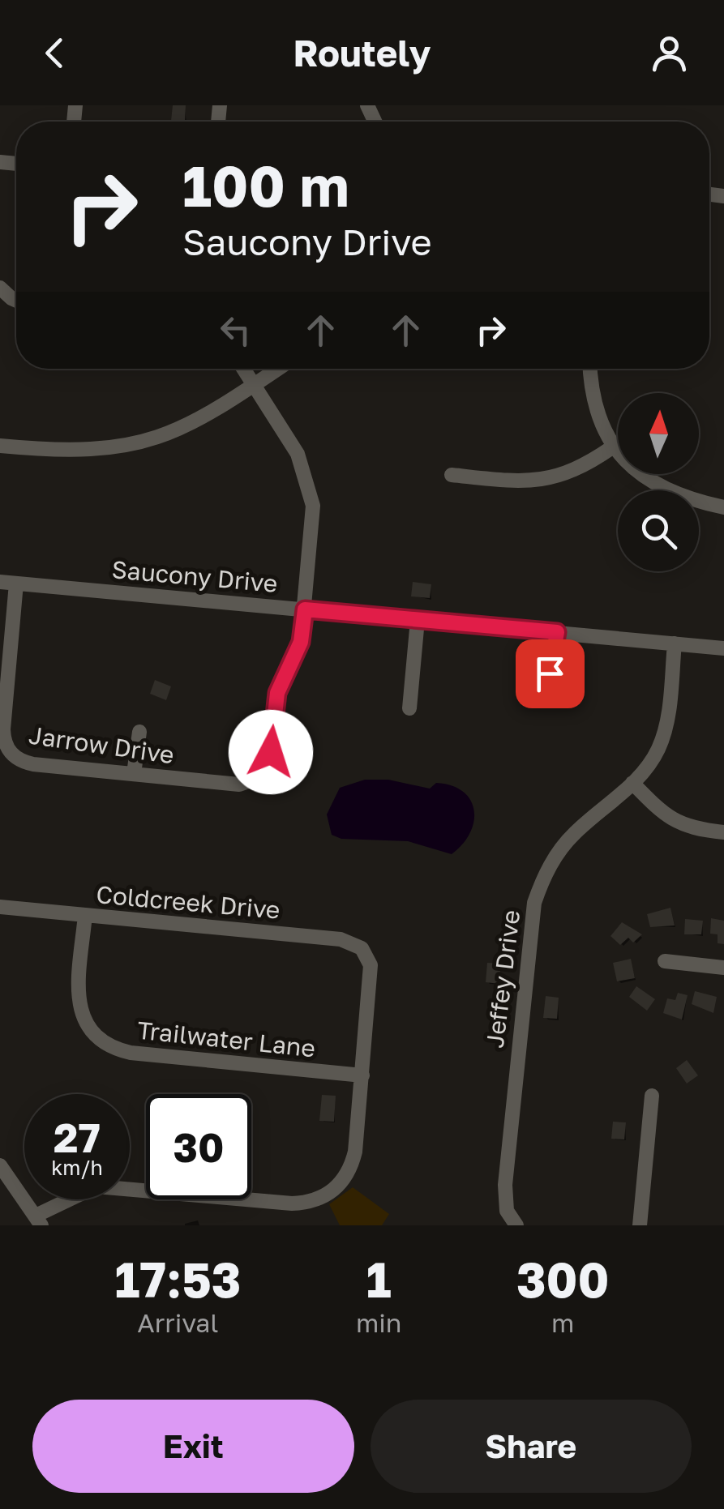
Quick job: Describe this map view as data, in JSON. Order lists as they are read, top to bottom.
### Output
{
  "streets": {
    "street": [
      "Saucony Drive",
      "Jarrow Drive",
      "Coldcreek Drive",
      "Jeffey Drive",
      "Trailwater Lane"
    ]
  },
  "crossings": [
    ["Saucony Drive", "Jarrow Drive"],
    ["Saucony Drive", "Jeffey Drive"],
    ["Coldcreek Drive", "Trailwater Lane"]
  ],
  "north": "top",
  "page": {
    "header": "Routely",
    "turn": ["100 m", "Saucony Drive"],
    "speed": "27 km/h",
    "limit": "30",
    "eta": [
      "17:53",
      "Arrival",
      "1",
      "min",
      "300",
      "m"
    ],
    "buttons": ["Exit", "Share"]
  }
}
